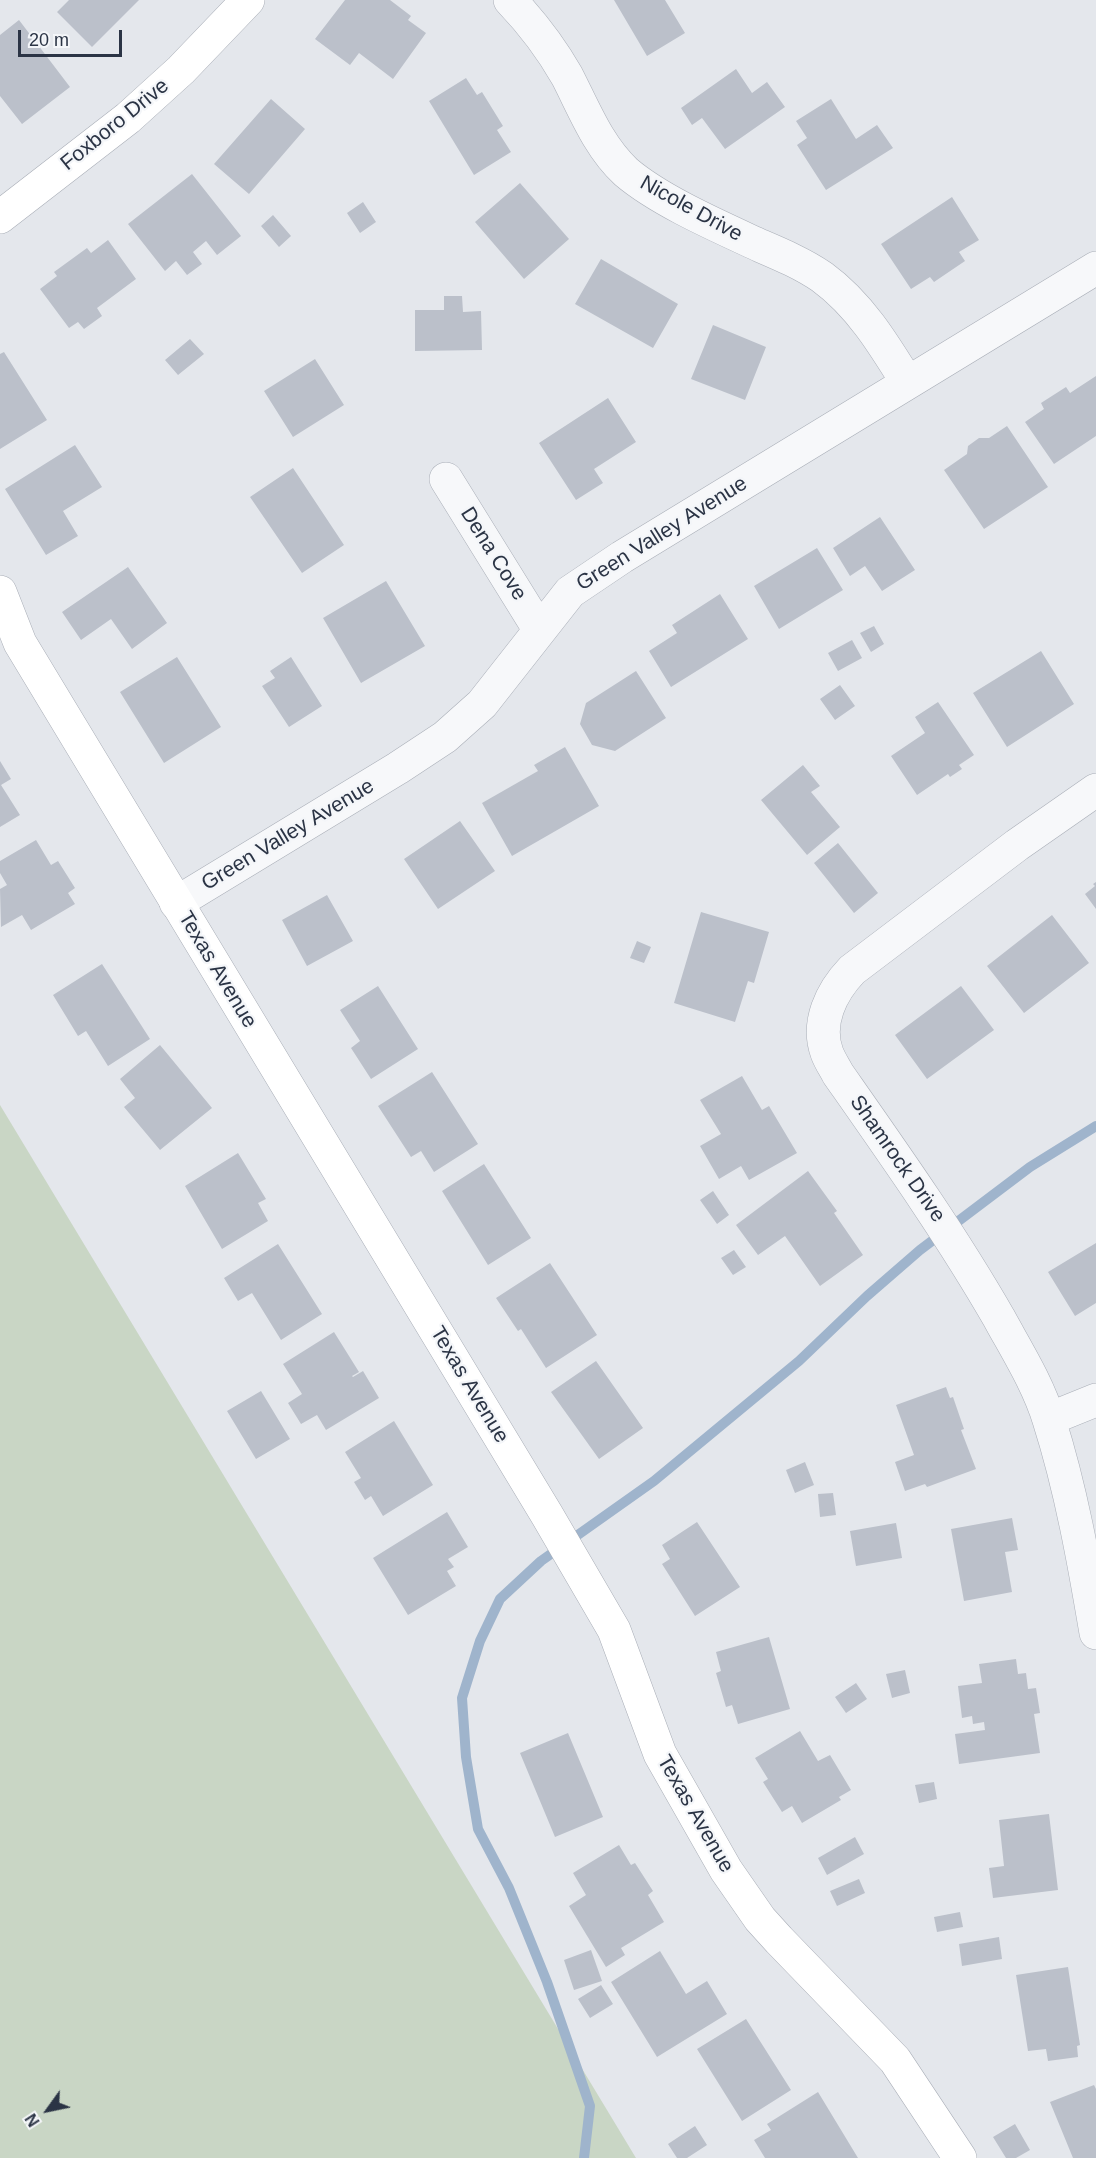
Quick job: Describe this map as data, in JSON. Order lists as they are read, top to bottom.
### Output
{
  "streets": {
    "street": [
      "Foxboro Drive",
      "Nicole Drive",
      "Green Valley Avenue",
      "Dena Cove",
      "Texas Avenue",
      "Shamrock Drive"
    ]
  },
  "crossings": [
    ["Nicole Drive", "Green Valley Avenue"],
    ["Green Valley Avenue", "Dena Cove"],
    ["Green Valley Avenue", "Texas Avenue"]
  ],
  "scale_bar": "20 m",
  "north": "bottom left"
}
